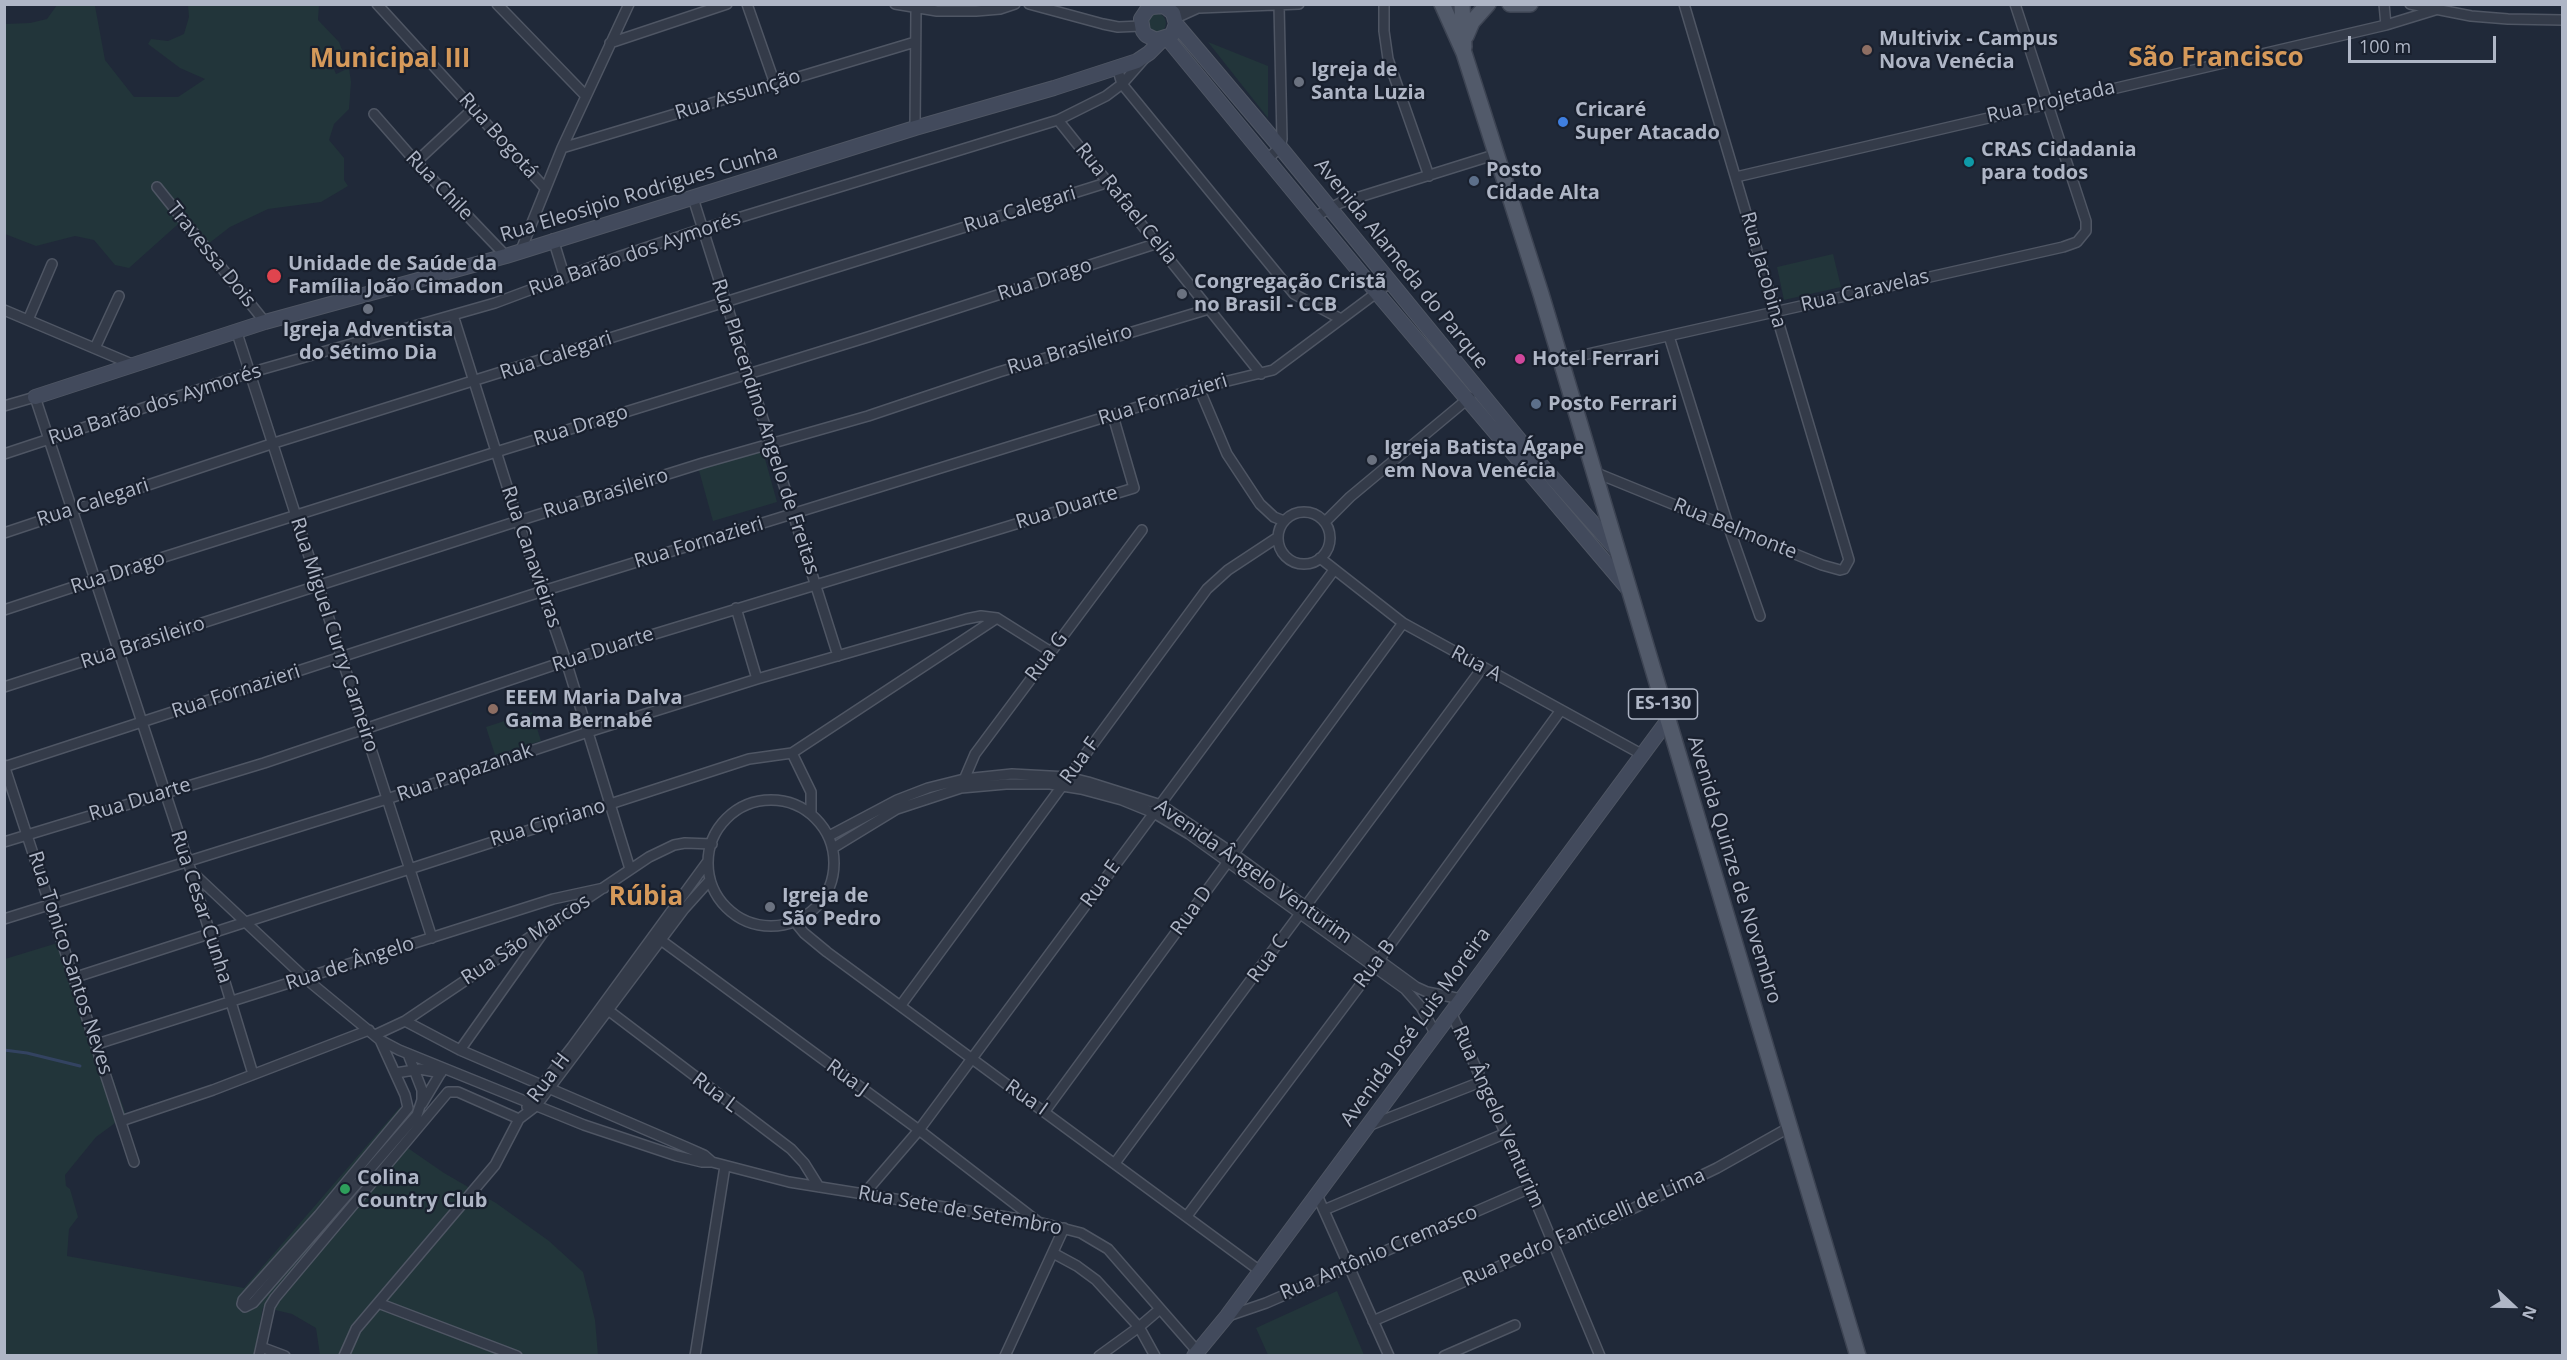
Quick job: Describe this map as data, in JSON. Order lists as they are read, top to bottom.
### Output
{
  "streets": {
    "main road": ["ES-130", "Avenida Quinze de Novembro"],
    "street": [
      "Rua Assunção",
      "Rua Projetada",
      "Rua Bogotá",
      "Rua Chile",
      "Rua Eleosipio Rodrigues Cunha",
      "Rua Rafael Celia",
      "Rua Calegari",
      "Rua Barão dos Aymorés",
      "Travessa Dois",
      "Avenida Alameda do Parque",
      "Rua Jacobina",
      "Rua Drago",
      "Rua Caravelas",
      "Rua Brasileiro",
      "Rua Fornazieri",
      "Rua Placendino Angelo de Freitas",
      "Rua Duarte",
      "Rua Belmonte",
      "Rua Canavieiras",
      "Rua Miguel Curry Carneiro",
      "Rua G",
      "Rua A",
      "Rua F",
      "Rua Papazanak",
      "Rua Cipriano",
      "Avenida Ângelo Venturim",
      "Rua E",
      "Rua Cesar Cunha",
      "Rua D",
      "Rua São Marcos",
      "Rua C",
      "Rua Tonico Santos Neves",
      "Rua de Ângelo",
      "Rua B",
      "Avenida José Luis Moreira",
      "Rua H",
      "Rua J",
      "Rua L",
      "Rua I",
      "Rua Ângelo Venturim",
      "Rua Sete de Setembro",
      "Rua Pedro Fanticelli de Lima",
      "Rua Antônio Cremasco"
    ]
  },
  "crossings": [
    ["Rua Projetada", "Rua Jacobina"],
    ["Rua Projetada", "Rua Caravelas"],
    ["Rua Chile", "Rua Eleosipio Rodrigues Cunha"],
    ["Rua Eleosipio Rodrigues Cunha", "Rua Barão dos Aymorés"],
    ["Rua Eleosipio Rodrigues Cunha", "Travessa Dois"],
    ["Rua Eleosipio Rodrigues Cunha", "Rua Placendino Angelo de Freitas"],
    ["Rua Eleosipio Rodrigues Cunha", "Rua Miguel Curry Carneiro"],
    ["Rua Eleosipio Rodrigues Cunha", "Rua Cesar Cunha"],
    ["Rua Rafael Celia", "Rua Calegari"],
    ["Rua Rafael Celia", "Rua Barão dos Aymorés"],
    ["Rua Rafael Celia", "Rua Drago"],
    ["Rua Rafael Celia", "Rua Brasileiro"],
    ["Rua Rafael Celia", "Rua Fornazieri"],
    ["Rua Calegari", "Rua Placendino Angelo de Freitas"],
    ["Rua Calegari", "Rua Canavieiras"],
    ["Rua Calegari", "Rua Miguel Curry Carneiro"],
    ["Rua Calegari", "Rua Cesar Cunha"],
    ["Rua Barão dos Aymorés", "Rua Placendino Angelo de Freitas"],
    ["Rua Barão dos Aymorés", "Rua Canavieiras"],
    ["Rua Barão dos Aymorés", "Rua Miguel Curry Carneiro"],
    ["Rua Barão dos Aymorés", "Rua Cesar Cunha"],
    ["Avenida Alameda do Parque", "Rua Fornazieri"],
    ["Avenida Alameda do Parque", "Avenida Quinze de Novembro"],
    ["Rua Jacobina", "Rua Caravelas"],
    ["Rua Jacobina", "Rua Belmonte"],
    ["Rua Drago", "Rua Placendino Angelo de Freitas"],
    ["Rua Drago", "Rua Canavieiras"],
    ["Rua Drago", "Rua Miguel Curry Carneiro"],
    ["Rua Drago", "Rua Cesar Cunha"],
    ["Rua Caravelas", "Avenida Quinze de Novembro"],
    ["Rua Brasileiro", "Rua Placendino Angelo de Freitas"],
    ["Rua Brasileiro", "Rua Canavieiras"],
    ["Rua Brasileiro", "Rua Miguel Curry Carneiro"],
    ["Rua Brasileiro", "Rua Cesar Cunha"],
    ["Rua Fornazieri", "Rua Placendino Angelo de Freitas"],
    ["Rua Fornazieri", "Rua Duarte"],
    ["Rua Fornazieri", "Rua Canavieiras"],
    ["Rua Fornazieri", "Rua Miguel Curry Carneiro"],
    ["Rua Fornazieri", "Rua Cesar Cunha"],
    ["Rua Fornazieri", "Rua Tonico Santos Neves"],
    ["Rua Placendino Angelo de Freitas", "Rua Duarte"],
    ["Rua Placendino Angelo de Freitas", "Rua Papazanak"],
    ["Rua Duarte", "Rua Canavieiras"],
    ["Rua Duarte", "Rua Miguel Curry Carneiro"],
    ["Rua Duarte", "Rua Cesar Cunha"],
    ["Rua Duarte", "Rua Tonico Santos Neves"],
    ["Rua Belmonte", "Avenida Quinze de Novembro"],
    ["Rua Canavieiras", "Rua Papazanak"],
    ["Rua Canavieiras", "Rua Cipriano"],
    ["Rua Canavieiras", "Rua São Marcos"],
    ["Rua Miguel Curry Carneiro", "Rua Papazanak"],
    ["Rua Miguel Curry Carneiro", "Rua Cipriano"],
    ["Rua Miguel Curry Carneiro", "Rua de Ângelo"],
    ["Rua G", "Avenida Ângelo Venturim"],
    ["Rua A", "Rua F"],
    ["Rua A", "Rua E"],
    ["Rua A", "Rua D"],
    ["Rua A", "Rua C"],
    ["Rua A", "Rua B"],
    ["Rua A", "Avenida José Luis Moreira"],
    ["ES-130", "Avenida Quinze de Novembro"],
    ["Rua F", "Avenida Ângelo Venturim"],
    ["Rua F", "Rua I"],
    ["Rua Papazanak", "Rua Cipriano"],
    ["Rua Papazanak", "Rua Cesar Cunha"],
    ["Rua Papazanak", "Rua Tonico Santos Neves"],
    ["Rua Papazanak", "Rua Sete de Setembro"],
    ["Rua Cipriano", "Rua Cesar Cunha"],
    ["Rua Cipriano", "Rua Tonico Santos Neves"],
    ["Rua Cipriano", "Rua Sete de Setembro"],
    ["Avenida Quinze de Novembro", "Avenida José Luis Moreira"],
    ["Avenida Quinze de Novembro", "Rua Pedro Fanticelli de Lima"],
    ["Avenida Ângelo Venturim", "Rua E"],
    ["Avenida Ângelo Venturim", "Rua D"],
    ["Avenida Ângelo Venturim", "Rua São Marcos"],
    ["Avenida Ângelo Venturim", "Rua C"],
    ["Avenida Ângelo Venturim", "Rua B"],
    ["Avenida Ângelo Venturim", "Avenida José Luis Moreira"],
    ["Avenida Ângelo Venturim", "Rua H"],
    ["Avenida Ângelo Venturim", "Rua I"],
    ["Rua E", "Rua J"],
    ["Rua E", "Rua I"],
    ["Rua E", "Rua Sete de Setembro"],
    ["Rua Cesar Cunha", "Rua São Marcos"],
    ["Rua Cesar Cunha", "Rua de Ângelo"],
    ["Rua Cesar Cunha", "Rua Sete de Setembro"],
    ["Rua D", "Rua I"],
    ["Rua São Marcos", "Rua Tonico Santos Neves"],
    ["Rua São Marcos", "Rua de Ângelo"],
    ["Rua São Marcos", "Rua H"],
    ["Rua São Marcos", "Rua I"],
    ["Rua São Marcos", "Rua Sete de Setembro"],
    ["Rua C", "Rua I"],
    ["Rua Tonico Santos Neves", "Rua de Ângelo"],
    ["Rua de Ângelo", "Rua Sete de Setembro"],
    ["Rua B", "Rua I"],
    ["Avenida José Luis Moreira", "Rua I"],
    ["Avenida José Luis Moreira", "Rua Ângelo Venturim"],
    ["Avenida José Luis Moreira", "Rua Sete de Setembro"],
    ["Avenida José Luis Moreira", "Rua Antônio Cremasco"],
    ["Rua H", "Rua J"],
    ["Rua H", "Rua L"],
    ["Rua H", "Rua I"],
    ["Rua H", "Rua Sete de Setembro"],
    ["Rua J", "Rua Sete de Setembro"],
    ["Rua L", "Rua Sete de Setembro"],
    ["Rua Ângelo Venturim", "Rua Pedro Fanticelli de Lima"],
    ["Rua Ângelo Venturim", "Rua Antônio Cremasco"]
  ],
  "districts": ["São Francisco", "Municipal III", "Rúbia"],
  "places": [
    "Multivix - Campus Nova Venécia",
    "Igreja de Santa Luzia",
    "Cricaré Super Atacado",
    "CRAS Cidadania para todos",
    "Posto Cidade Alta",
    "Unidade de Saúde da Família João Cimadon",
    "Congregação Cristã no Brasil - CCB",
    "Igreja Adventista do Sétimo Dia",
    "Hotel Ferrari",
    "Posto Ferrari",
    "Igreja Batista Ágape em Nova Venécia",
    "EEEM Maria Dalva Gama Bernabé",
    "Igreja de São Pedro",
    "Colina Country Club"
  ],
  "scale_bar": "100 m",
  "north": "right"
}
